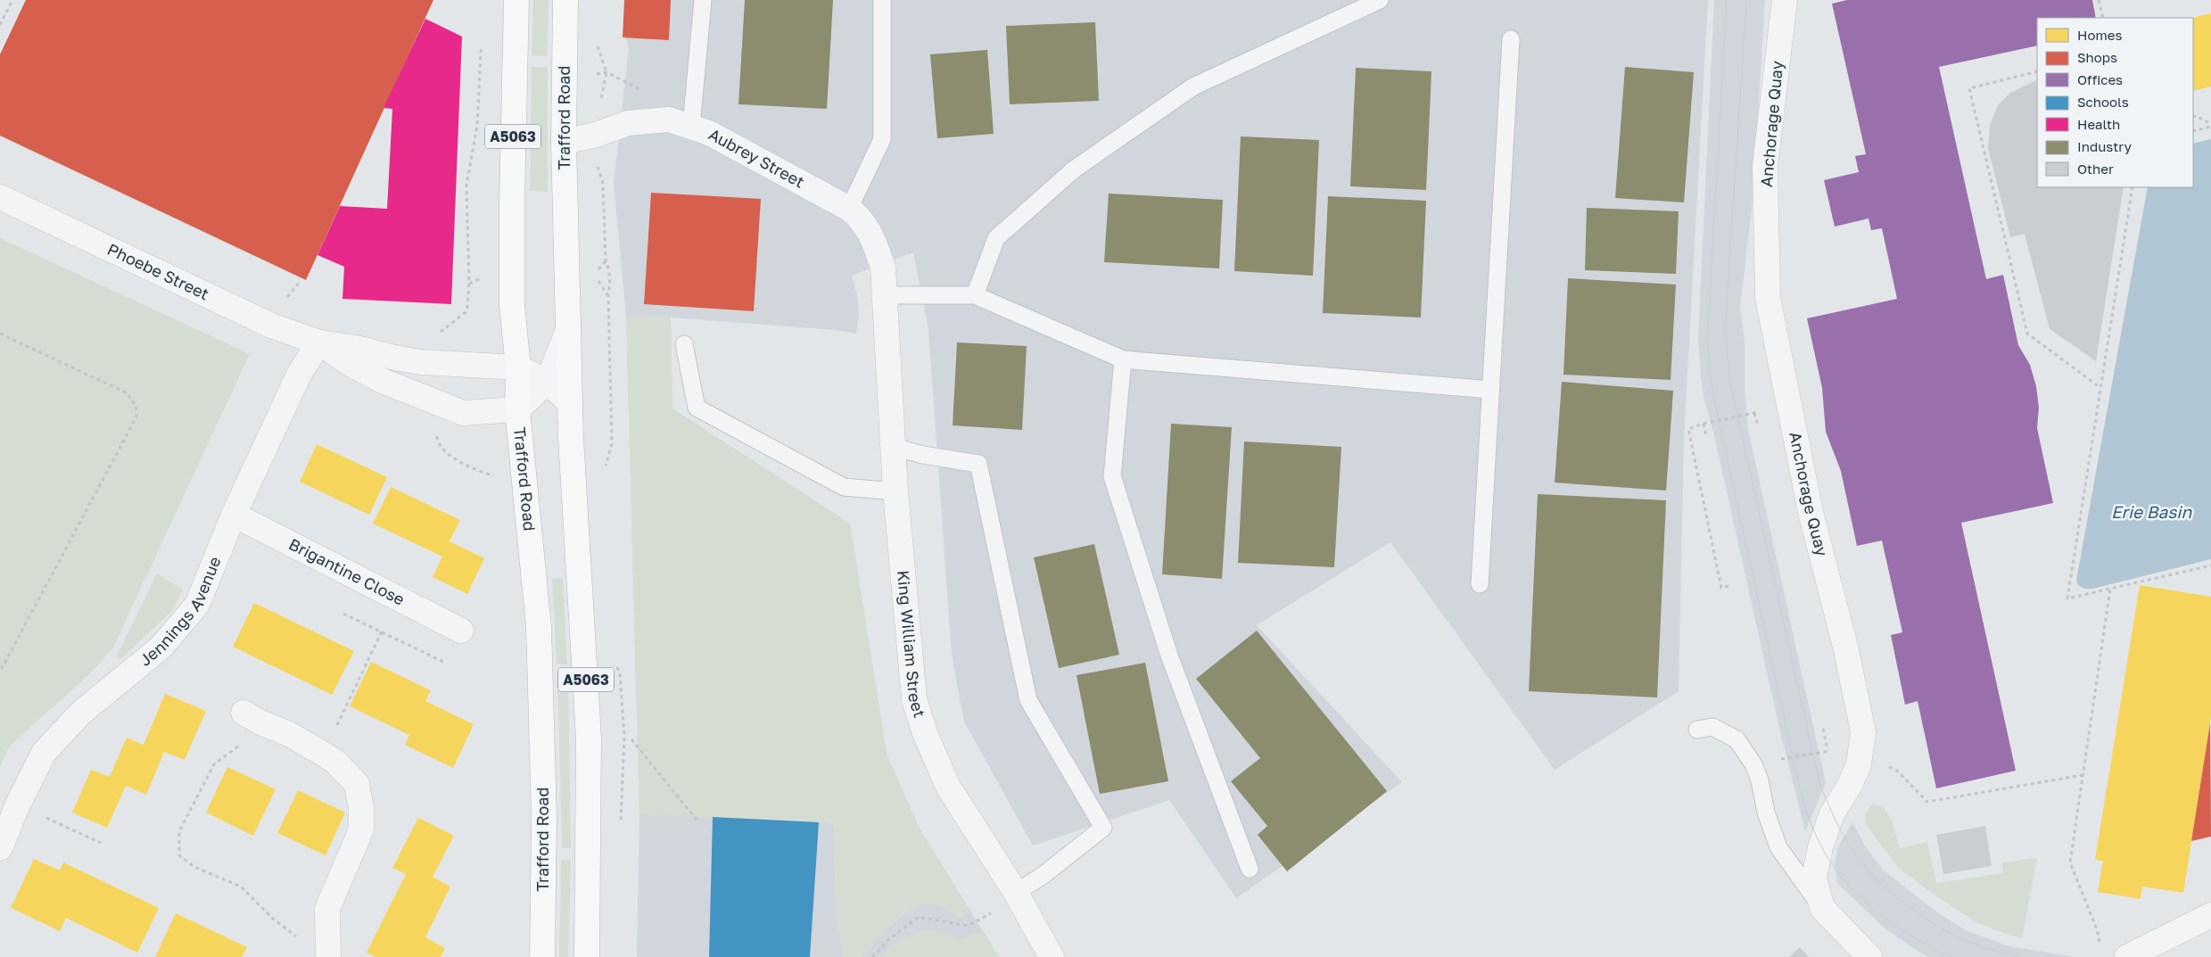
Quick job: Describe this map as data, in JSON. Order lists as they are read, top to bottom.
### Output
{
  "streets": {
    "highway": ["Trafford Road", "A5063"],
    "street": [
      "Anchorage Quay",
      "Aubrey Street",
      "Phoebe Street",
      "Brigantine Close",
      "Jennings Avenue",
      "King William Street"
    ]
  },
  "crossings": [
    ["Trafford Road", "A5063"],
    ["Trafford Road", "Aubrey Street"],
    ["Trafford Road", "Phoebe Street"],
    ["A5063", "Phoebe Street"],
    ["Aubrey Street", "King William Street"],
    ["Phoebe Street", "Jennings Avenue"],
    ["Brigantine Close", "Jennings Avenue"]
  ],
  "water": ["Erie Basin"],
  "legend": [
    "Homes",
    "Shops",
    "Offices",
    "Schools",
    "Health",
    "Industry",
    "Other"
  ]
}
